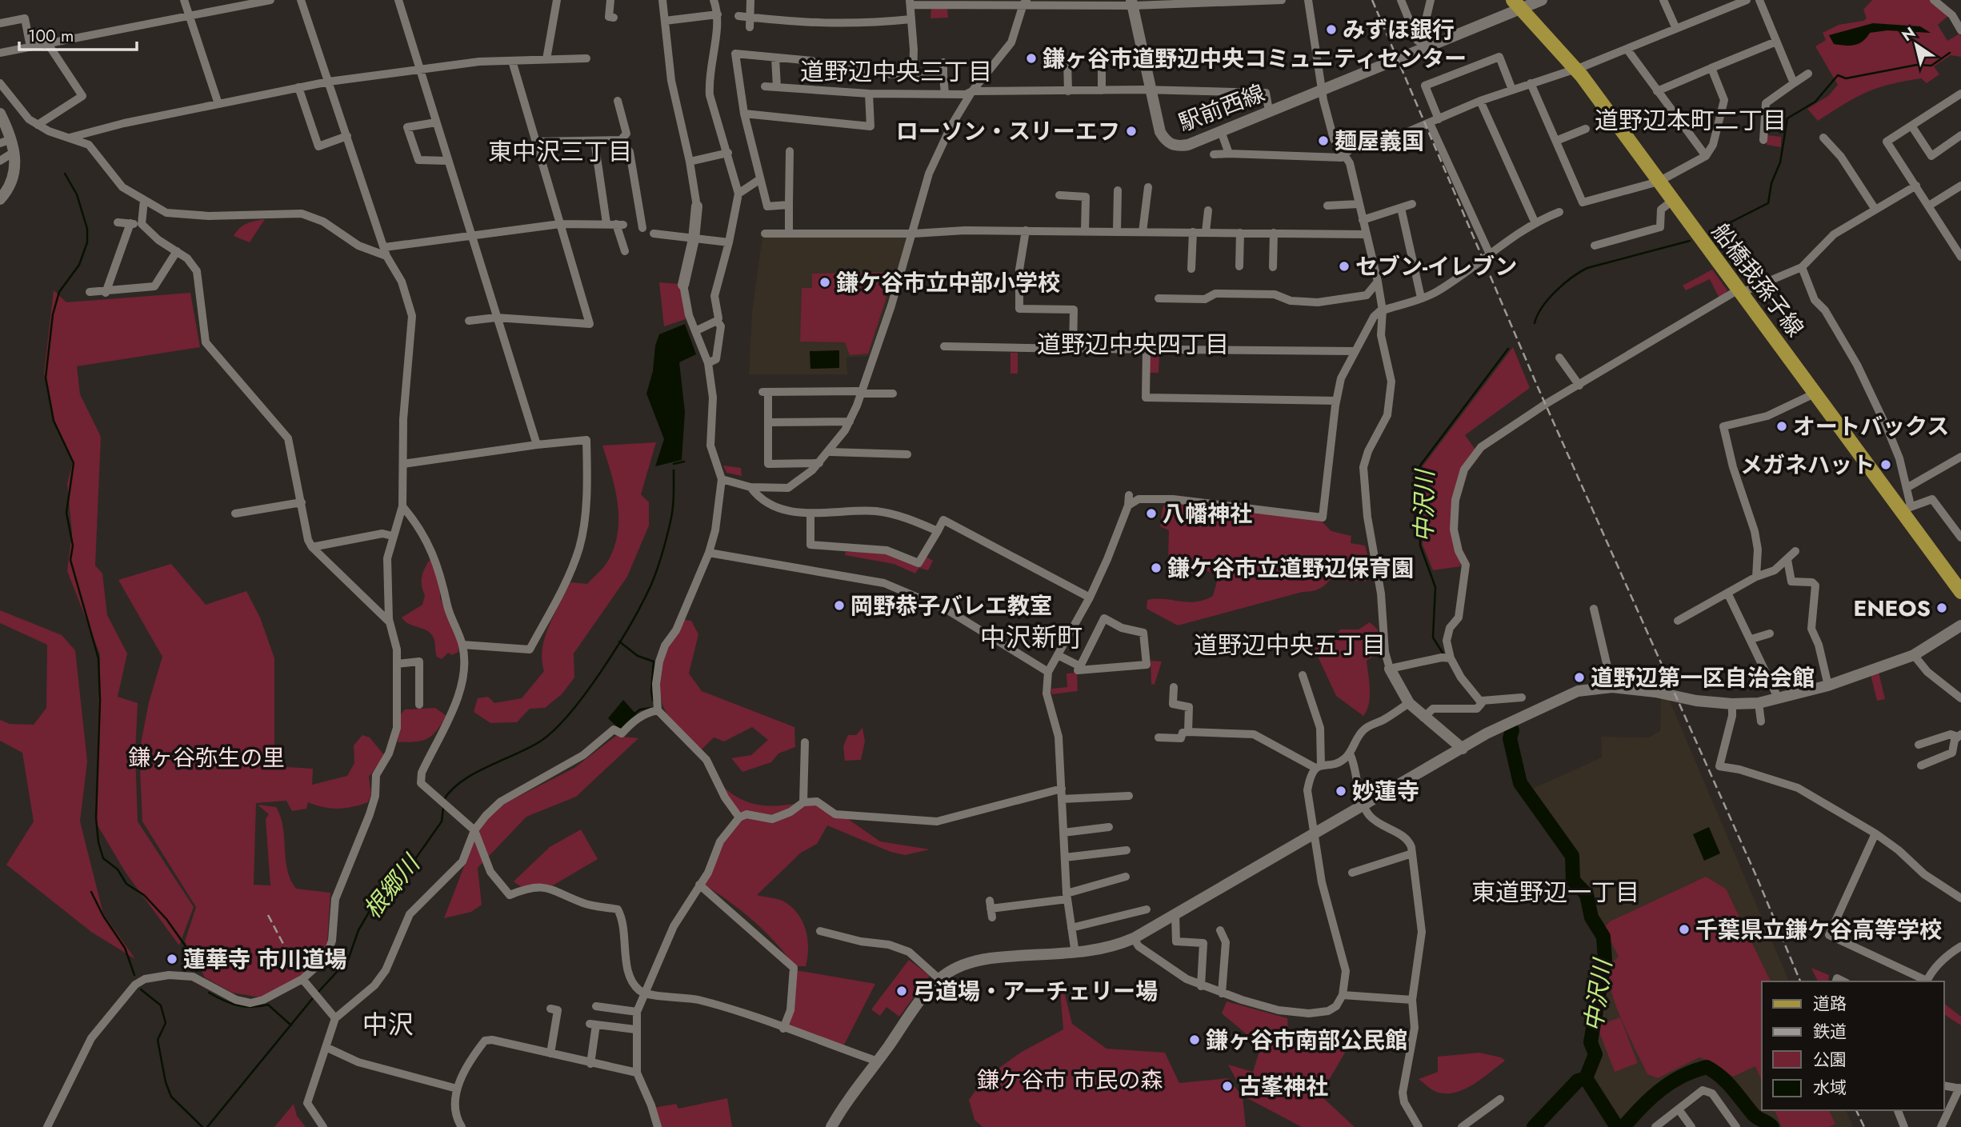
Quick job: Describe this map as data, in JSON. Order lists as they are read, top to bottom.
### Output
{
  "streets": {
    "main road": ["船橋我孫子線"],
    "street": ["駅前西線"]
  },
  "crossings": [
    ["駅前西線", "船橋我孫子線"]
  ],
  "districts": [
    "道野辺中央三丁目",
    "道野辺本町二丁目",
    "東中沢三丁目",
    "道野辺中央四丁目",
    "中沢新町",
    "道野辺中央五丁目",
    "東道野辺一丁目",
    "中沢"
  ],
  "water": ["中沢川", "根郷川"],
  "parks": ["鎌ヶ谷弥生の里", "鎌ケ谷市 市民の森"],
  "places": [
    "みずほ銀行",
    "鎌ヶ谷市道野辺中央コミュニティセンター",
    "ローソン・スリーエフ",
    "麺屋義国",
    "セブン-イレブン",
    "鎌ケ谷市立中部小学校",
    "オートバックス",
    "メガネハット",
    "八幡神社",
    "鎌ケ谷市立道野辺保育園",
    "岡野恭子バレエ教室",
    "ENEOS",
    "道野辺第一区自治会館",
    "妙蓮寺",
    "千葉県立鎌ケ谷高等学校",
    "蓮華寺 市川道場",
    "弓道場・アーチェリー場",
    "鎌ヶ谷市南部公民館",
    "古峯神社"
  ],
  "legend": [
    "道路",
    "鉄道",
    "公園",
    "水域"
  ],
  "scale_bar": "100 m",
  "north": "top left"
}
